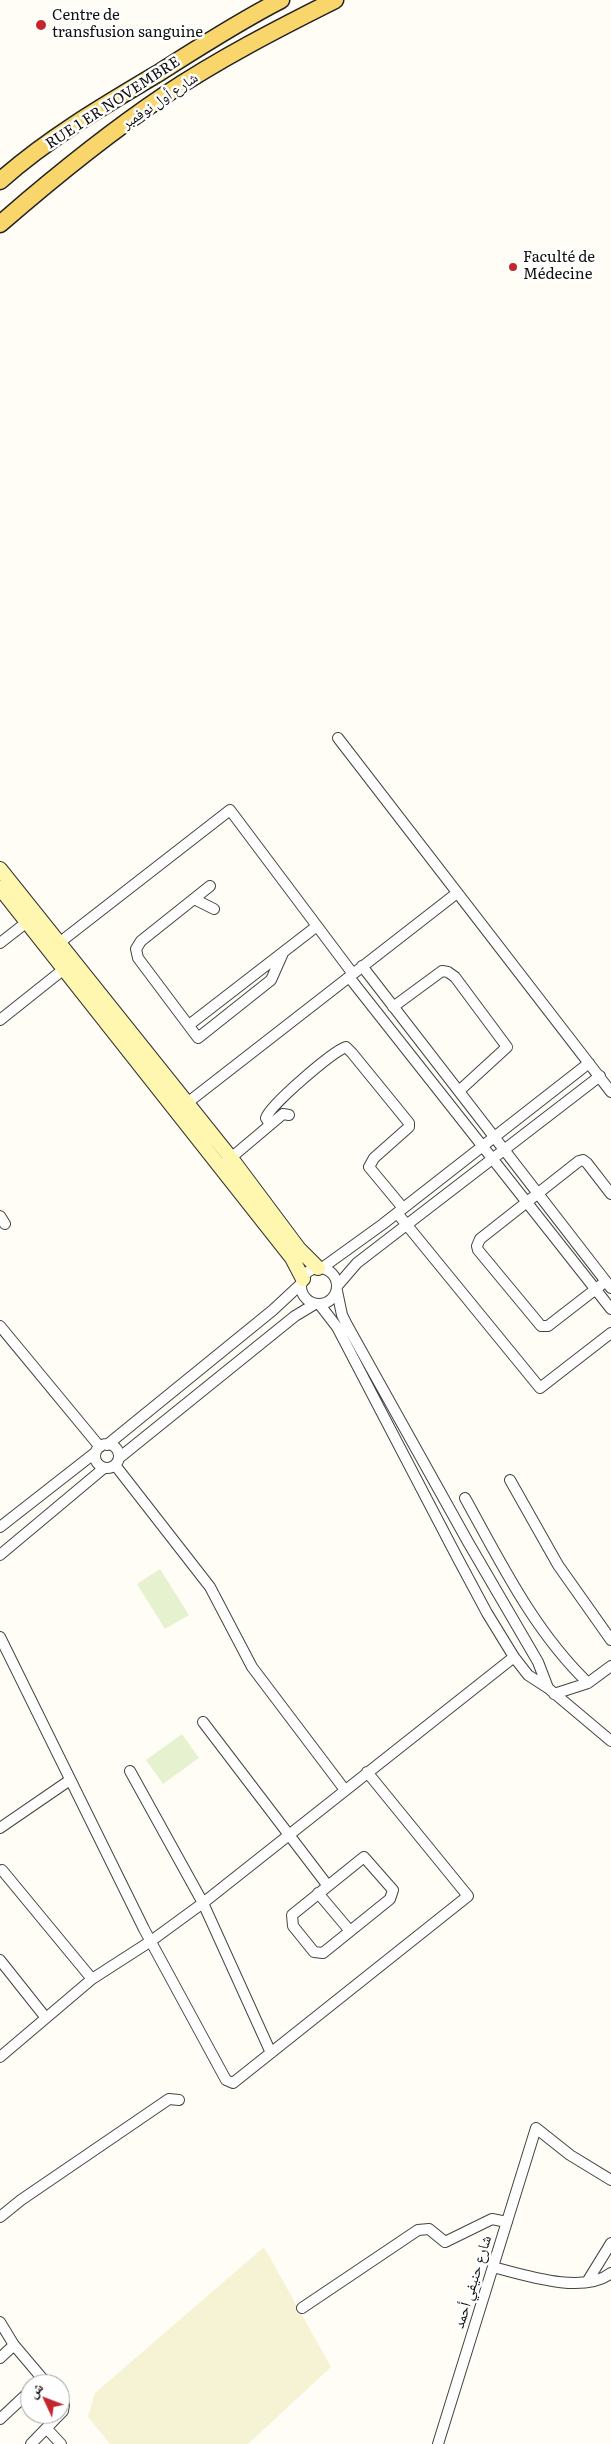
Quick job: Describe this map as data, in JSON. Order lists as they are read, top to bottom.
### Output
{
  "streets": {
    "main road": ["شارع أول نوفمبر", "RUE 1 ER NOVEMBRE"],
    "street": ["شارع حنيفي أحمد"]
  },
  "places": ["Centre de transfusion sanguine", "Faculté de Médecine"],
  "north": "top left"
}
